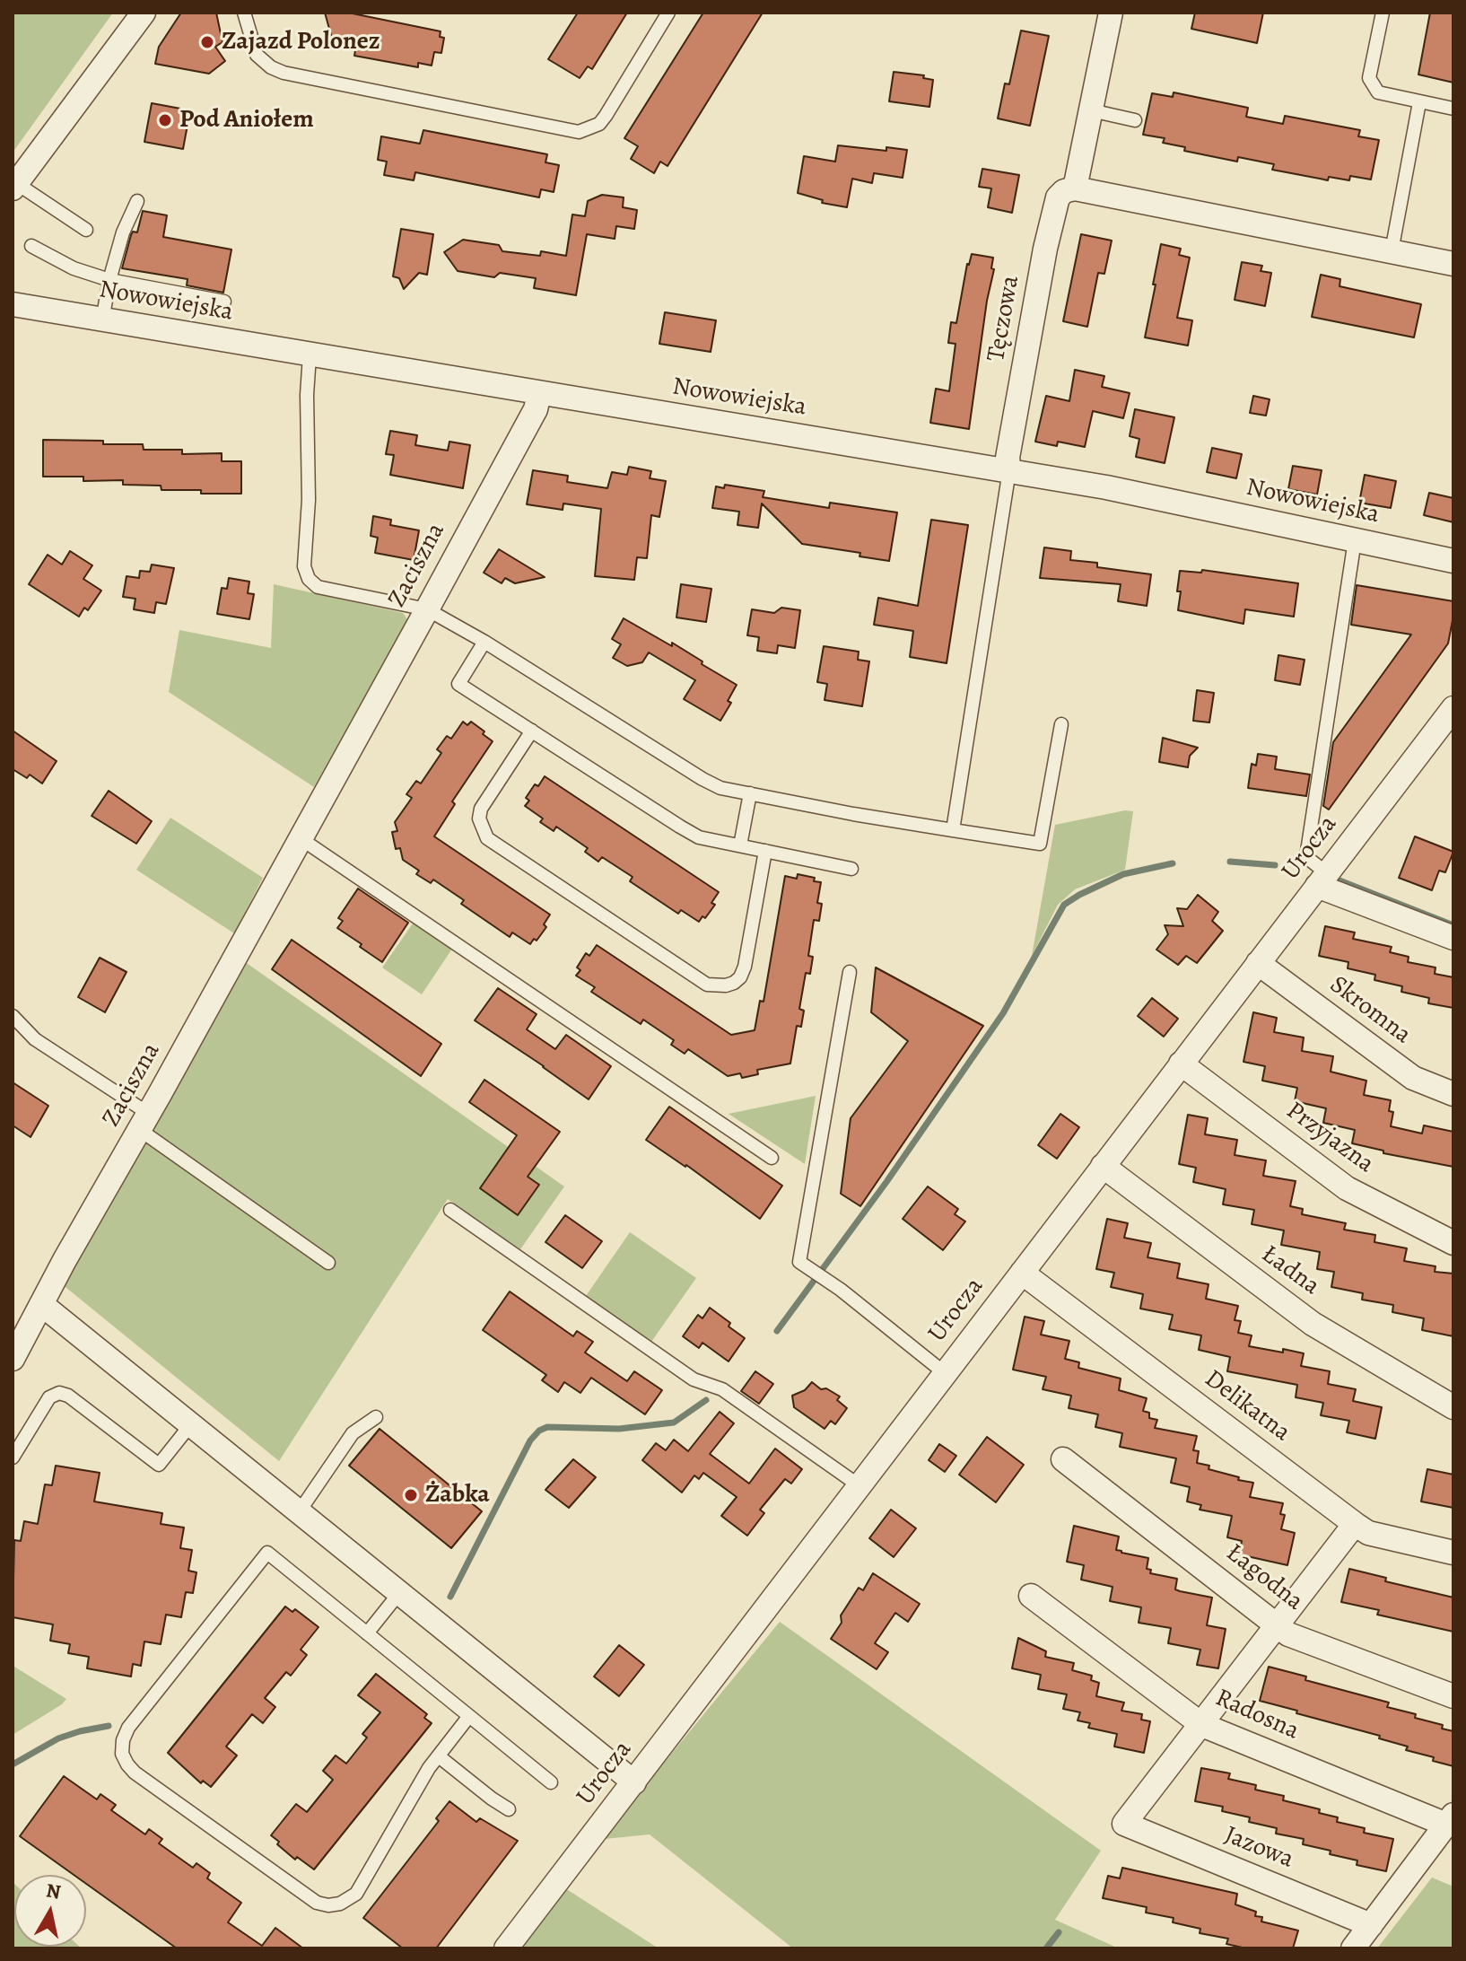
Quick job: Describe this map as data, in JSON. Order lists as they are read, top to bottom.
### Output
{
  "streets": {
    "street": [
      "Nowowiejska",
      "Tęczowa",
      "Zaciszna",
      "Urocza",
      "Skromna",
      "Przyjazna",
      "Ładna",
      "Delikatna",
      "Łagodna",
      "Radosna",
      "Jazowa"
    ]
  },
  "crossings": [
    ["Nowowiejska", "Tęczowa"],
    ["Nowowiejska", "Zaciszna"],
    ["Urocza", "Skromna"],
    ["Urocza", "Przyjazna"],
    ["Urocza", "Ładna"],
    ["Urocza", "Delikatna"],
    ["Radosna", "Jazowa"]
  ],
  "places": ["Zajazd Polonez", "Pod Aniołem", "Żabka"],
  "north": "top"
}
